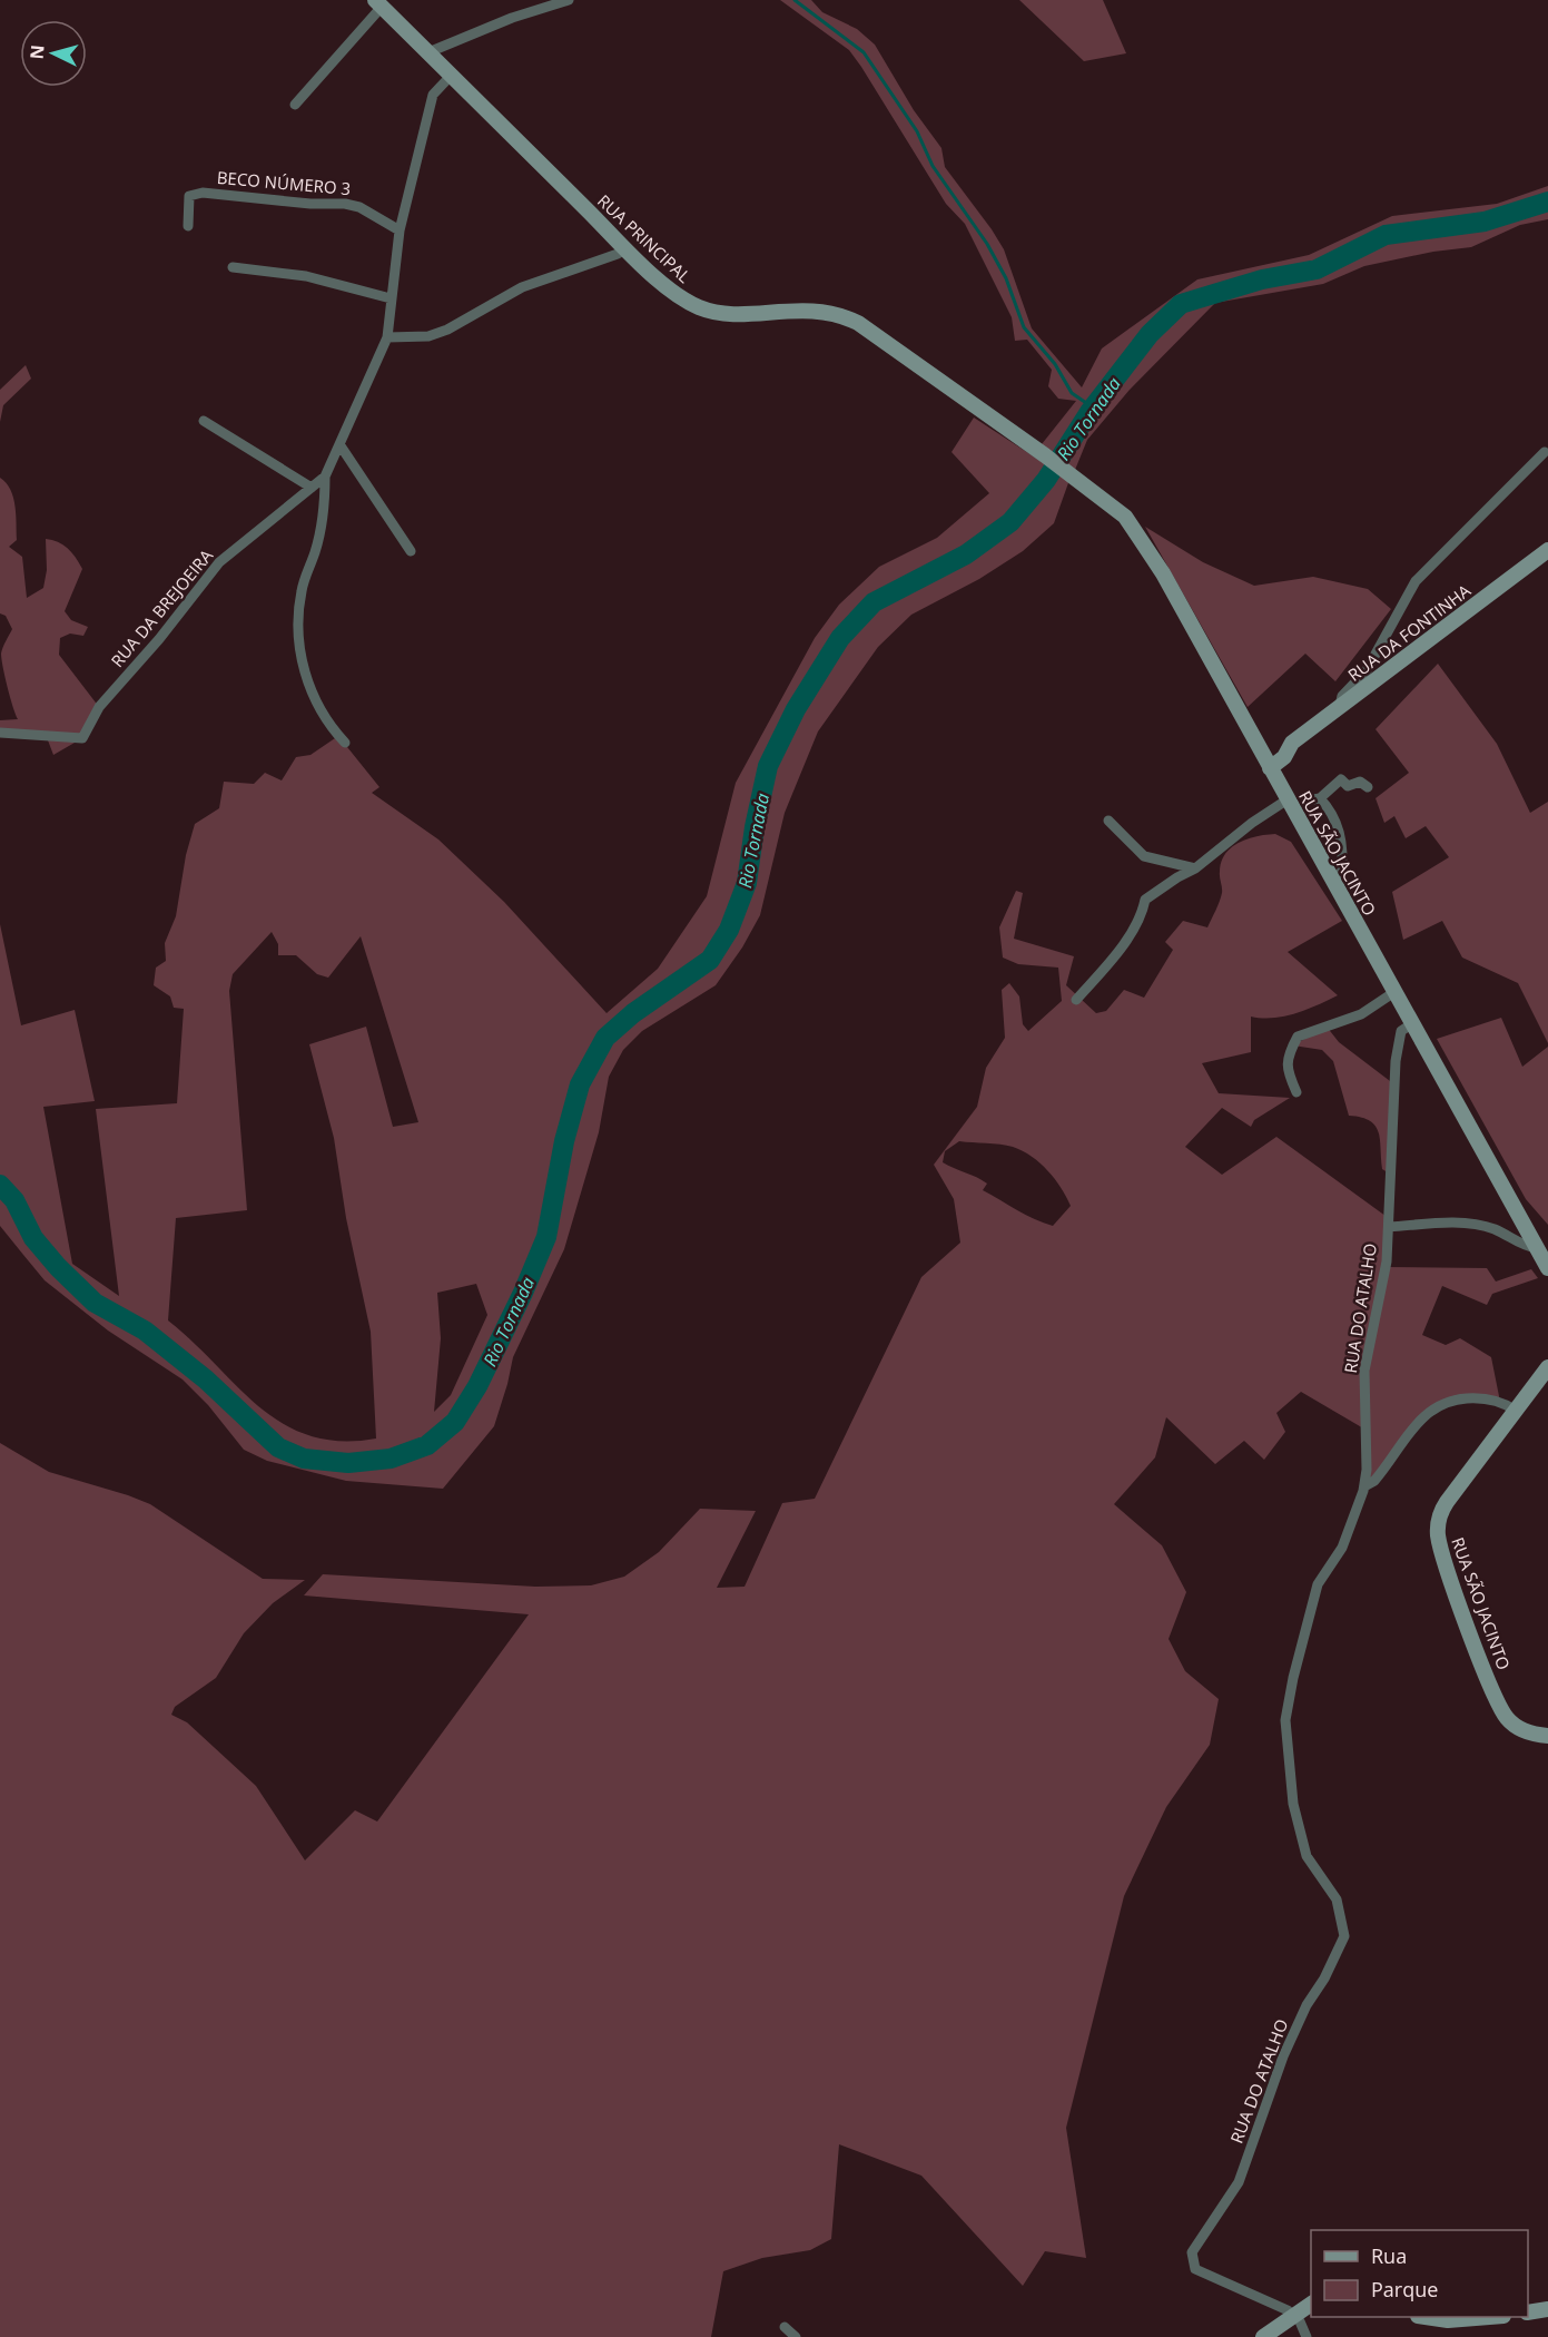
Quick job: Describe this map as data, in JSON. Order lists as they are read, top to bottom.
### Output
{
  "streets": {
    "main road": ["RUA PRINCIPAL", "RUA DA FONTINHA", "RUA SÃO JACINTO"],
    "street": ["BECO NÚMERO 3", "RUA DA BREJOEIRA", "RUA DO ATALHO"]
  },
  "crossings": [
    ["BECO NÚMERO 3", "RUA DA BREJOEIRA"],
    ["RUA PRINCIPAL", "RUA DA BREJOEIRA"],
    ["RUA PRINCIPAL", "RUA SÃO JACINTO"],
    ["RUA DA FONTINHA", "RUA SÃO JACINTO"],
    ["RUA SÃO JACINTO", "RUA DO ATALHO"]
  ],
  "water": ["Rio Tornada"],
  "legend": ["Rua", "Parque"],
  "north": "left"
}
